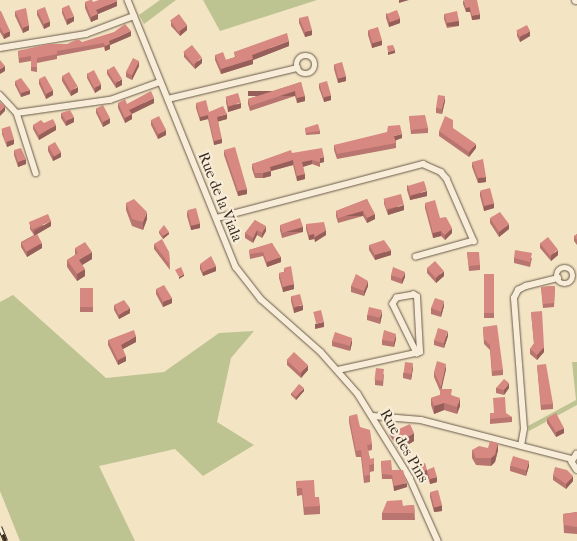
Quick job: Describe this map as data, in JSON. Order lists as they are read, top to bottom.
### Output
{
  "streets": {
    "street": ["Rue de la Viala", "Rue des Pins"]
  },
  "crossings": [
    ["Rue de la Viala", "Rue des Pins"]
  ]
}
